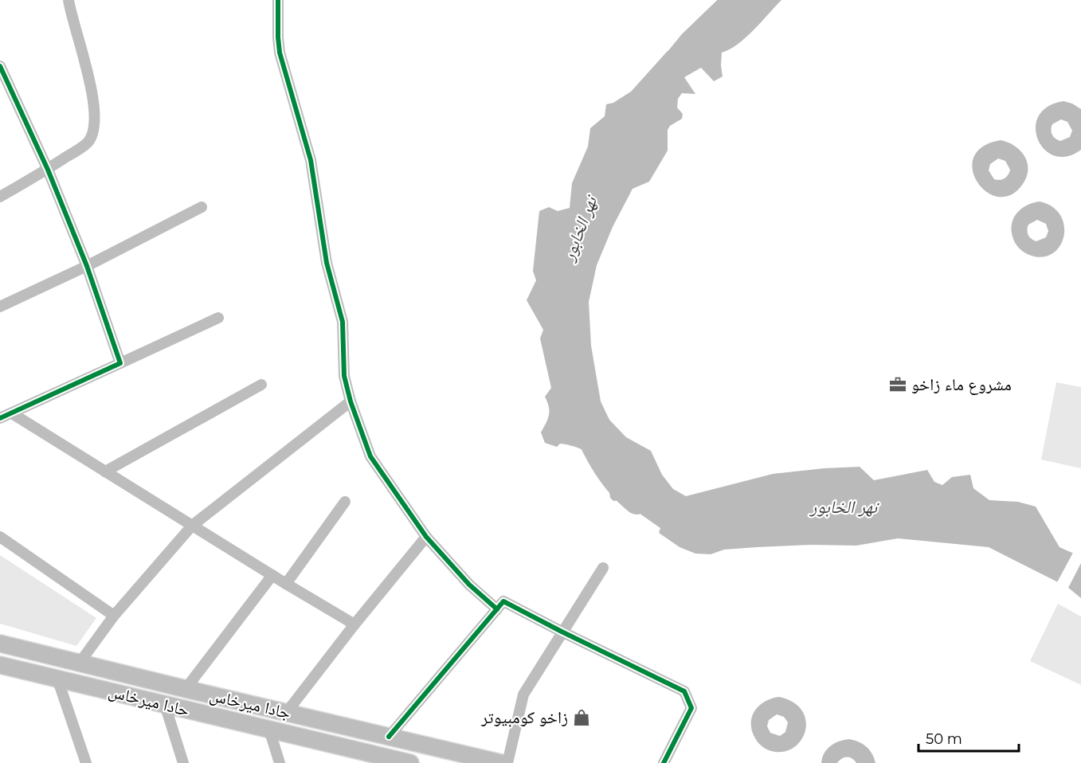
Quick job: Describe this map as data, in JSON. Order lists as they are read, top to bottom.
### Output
{
  "streets": {
    "main road": ["حادا ميرخاس", "جادا ميرخاس"]
  },
  "water": ["نهر الخابور"],
  "places": {
    "office": ["مشروع ماء زاخو"],
    "shop": ["زاخو كومبيوتر"]
  },
  "scale_bar": "50 m"
}
